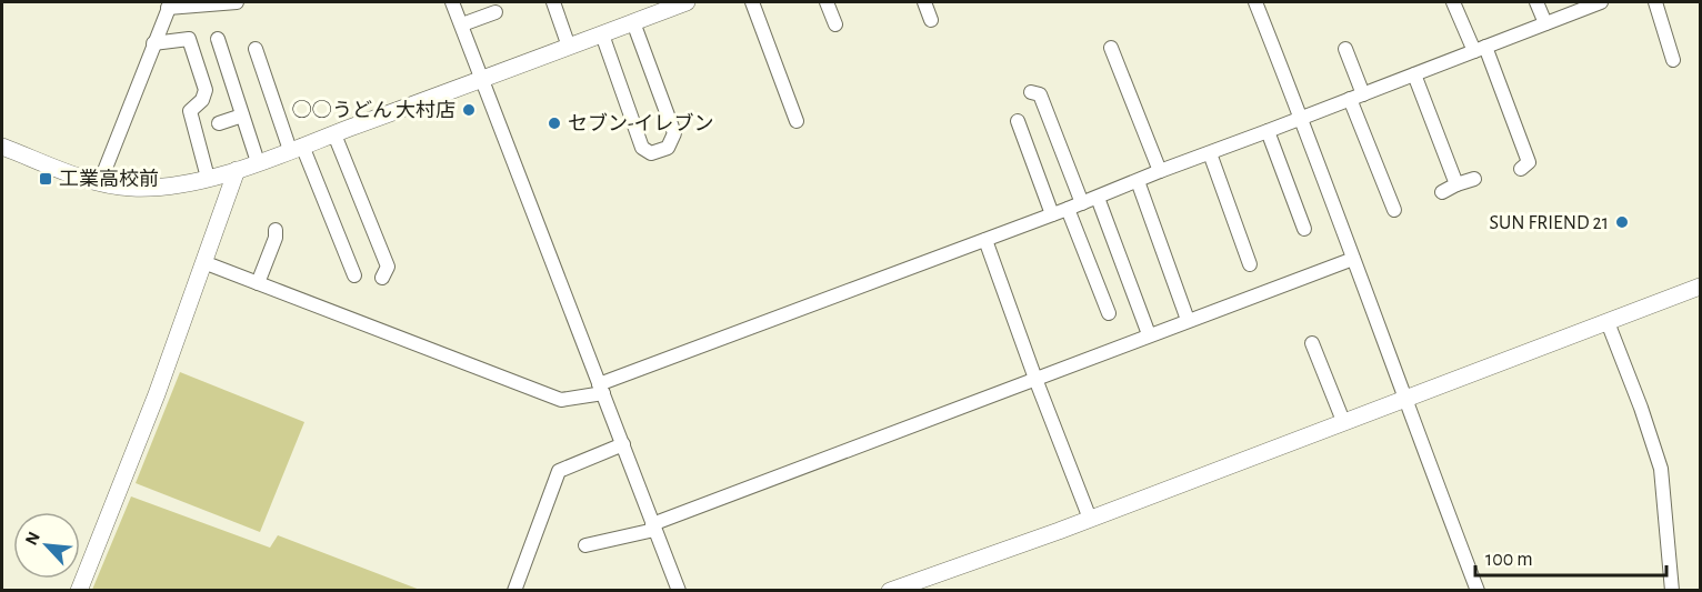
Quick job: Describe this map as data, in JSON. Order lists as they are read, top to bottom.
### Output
{
  "places": {
    "other": ["◯◯うどん 大村店", "セブン-イレブン", "SUN FRIEND 21"],
    "transit": ["工業高校前"]
  },
  "scale_bar": "100 m",
  "north": "top left"
}
